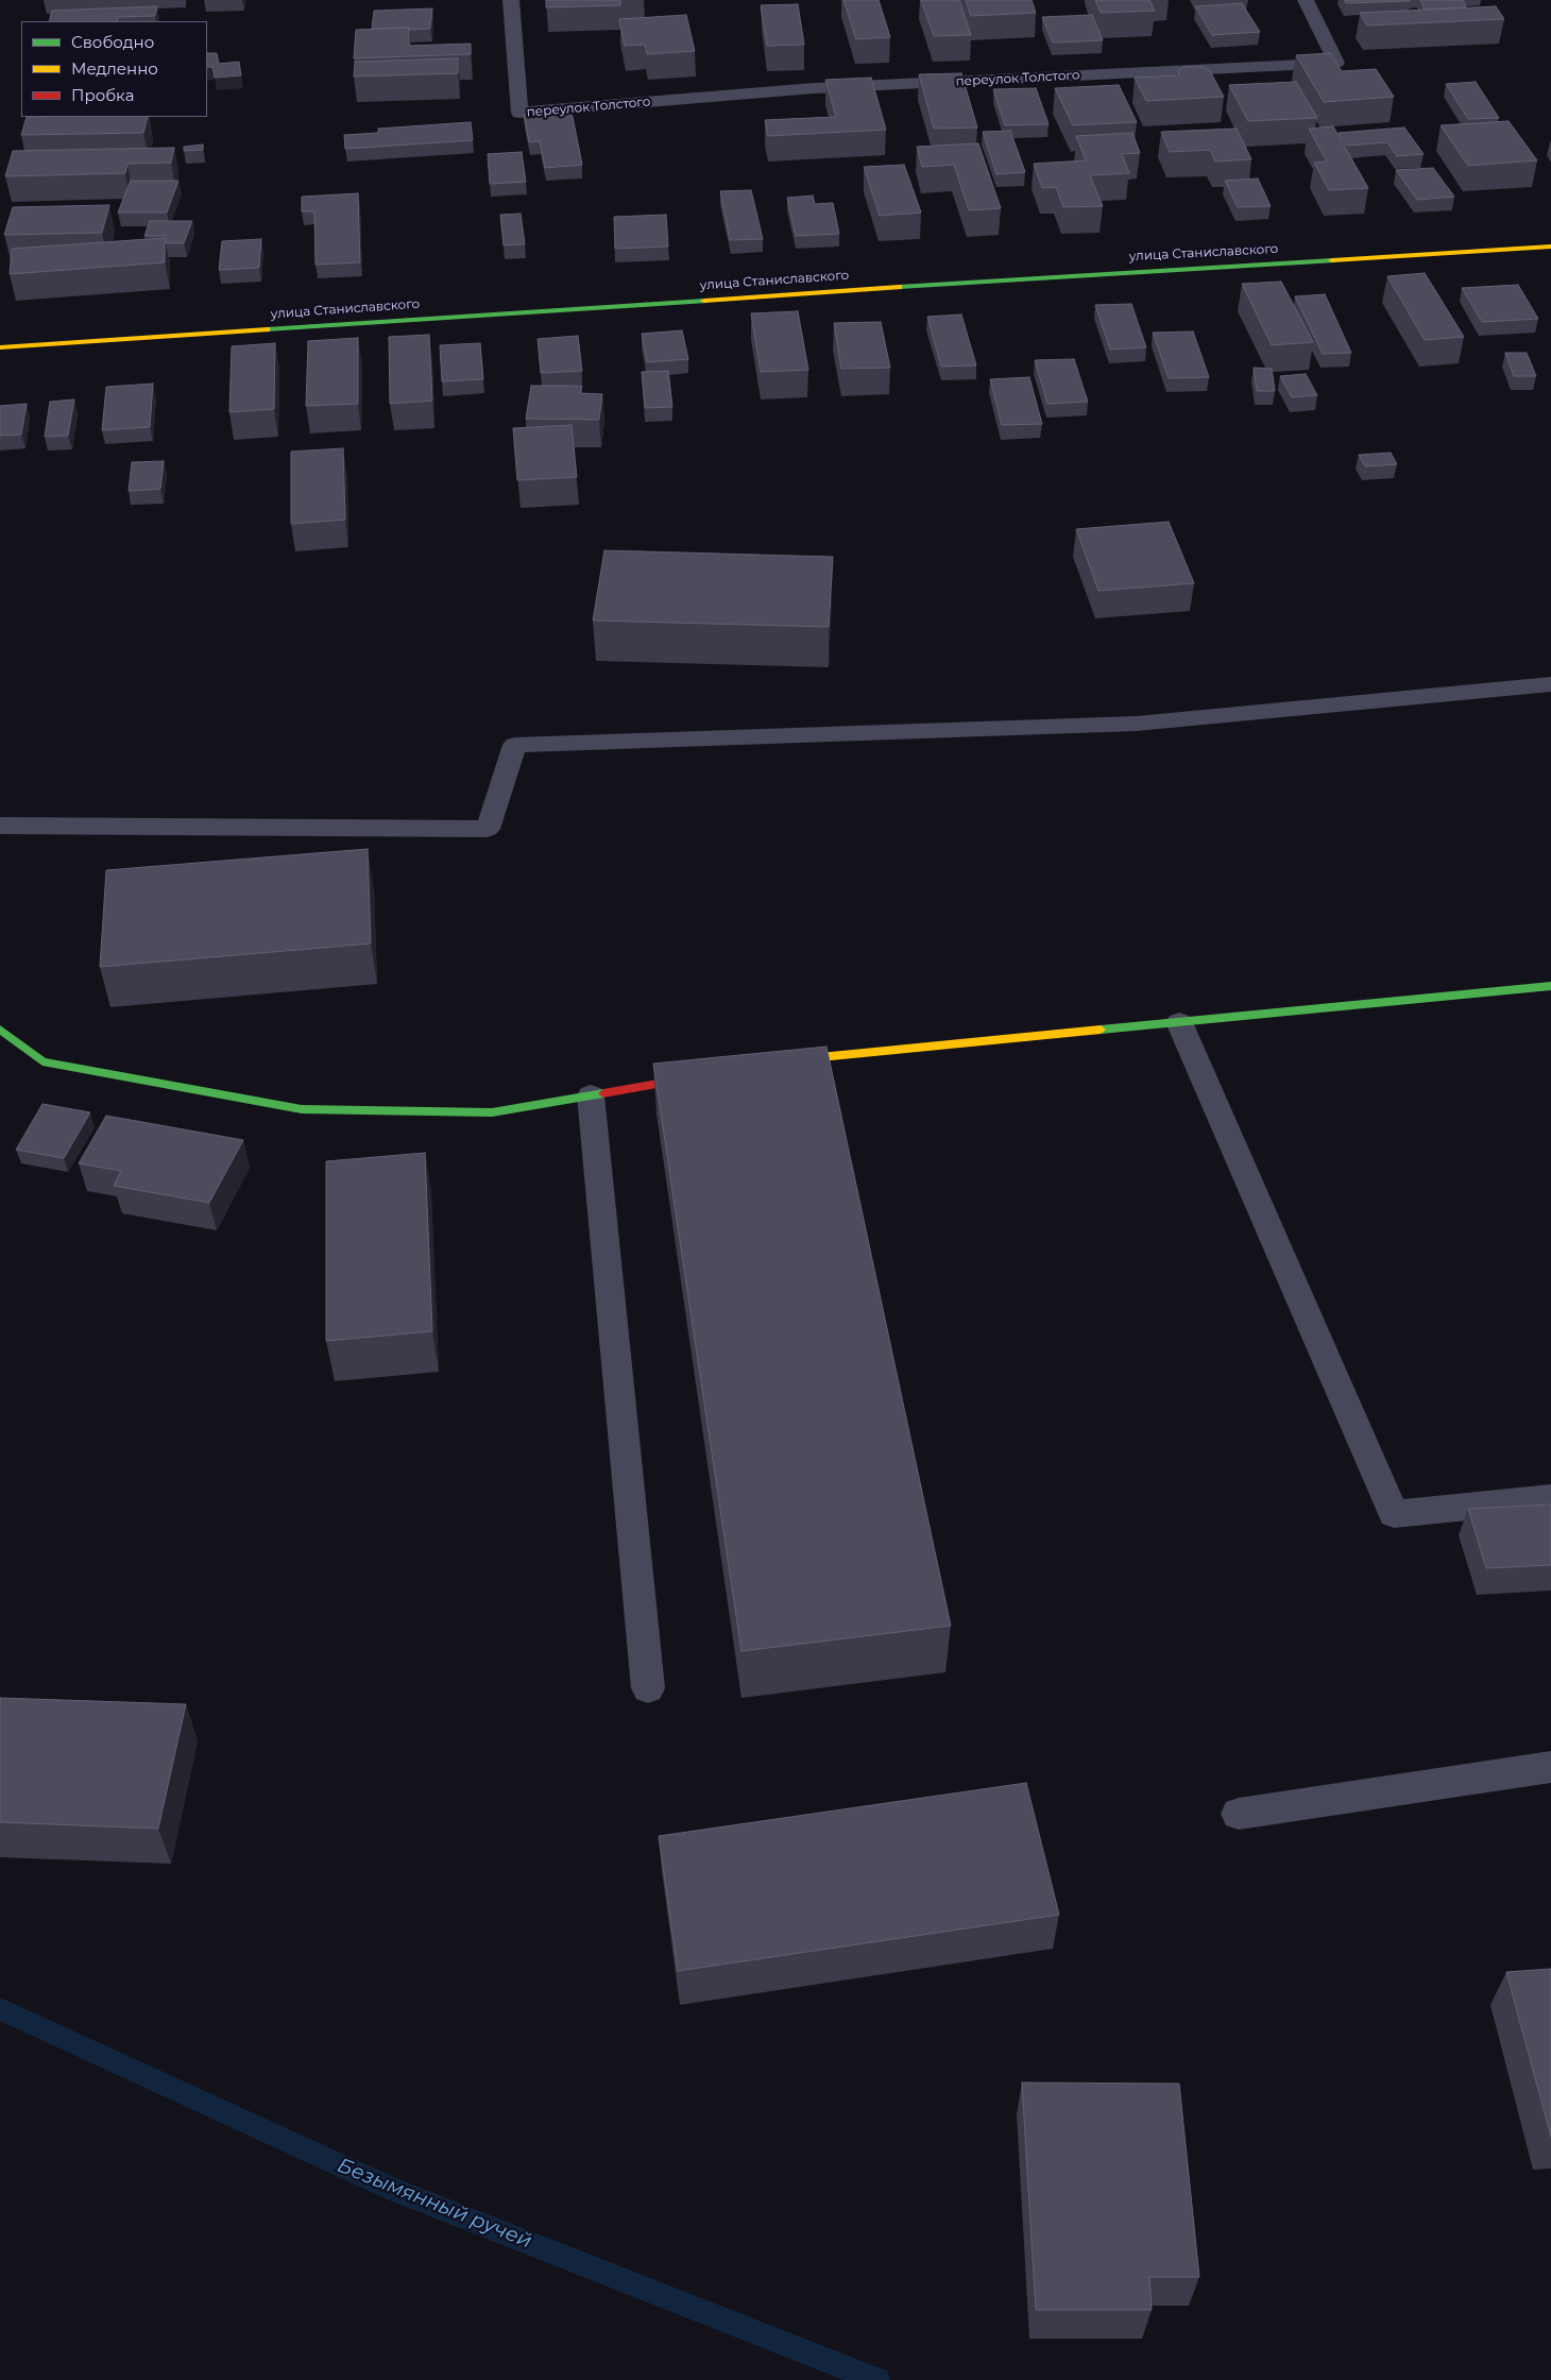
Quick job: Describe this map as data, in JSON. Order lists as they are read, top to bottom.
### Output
{
  "streets": {
    "street": ["переулок Толстого", "улица Станиславского"]
  },
  "water": ["Безымянный ручей"],
  "legend": ["Свободно", "Медленно", "Пробка"]
}
